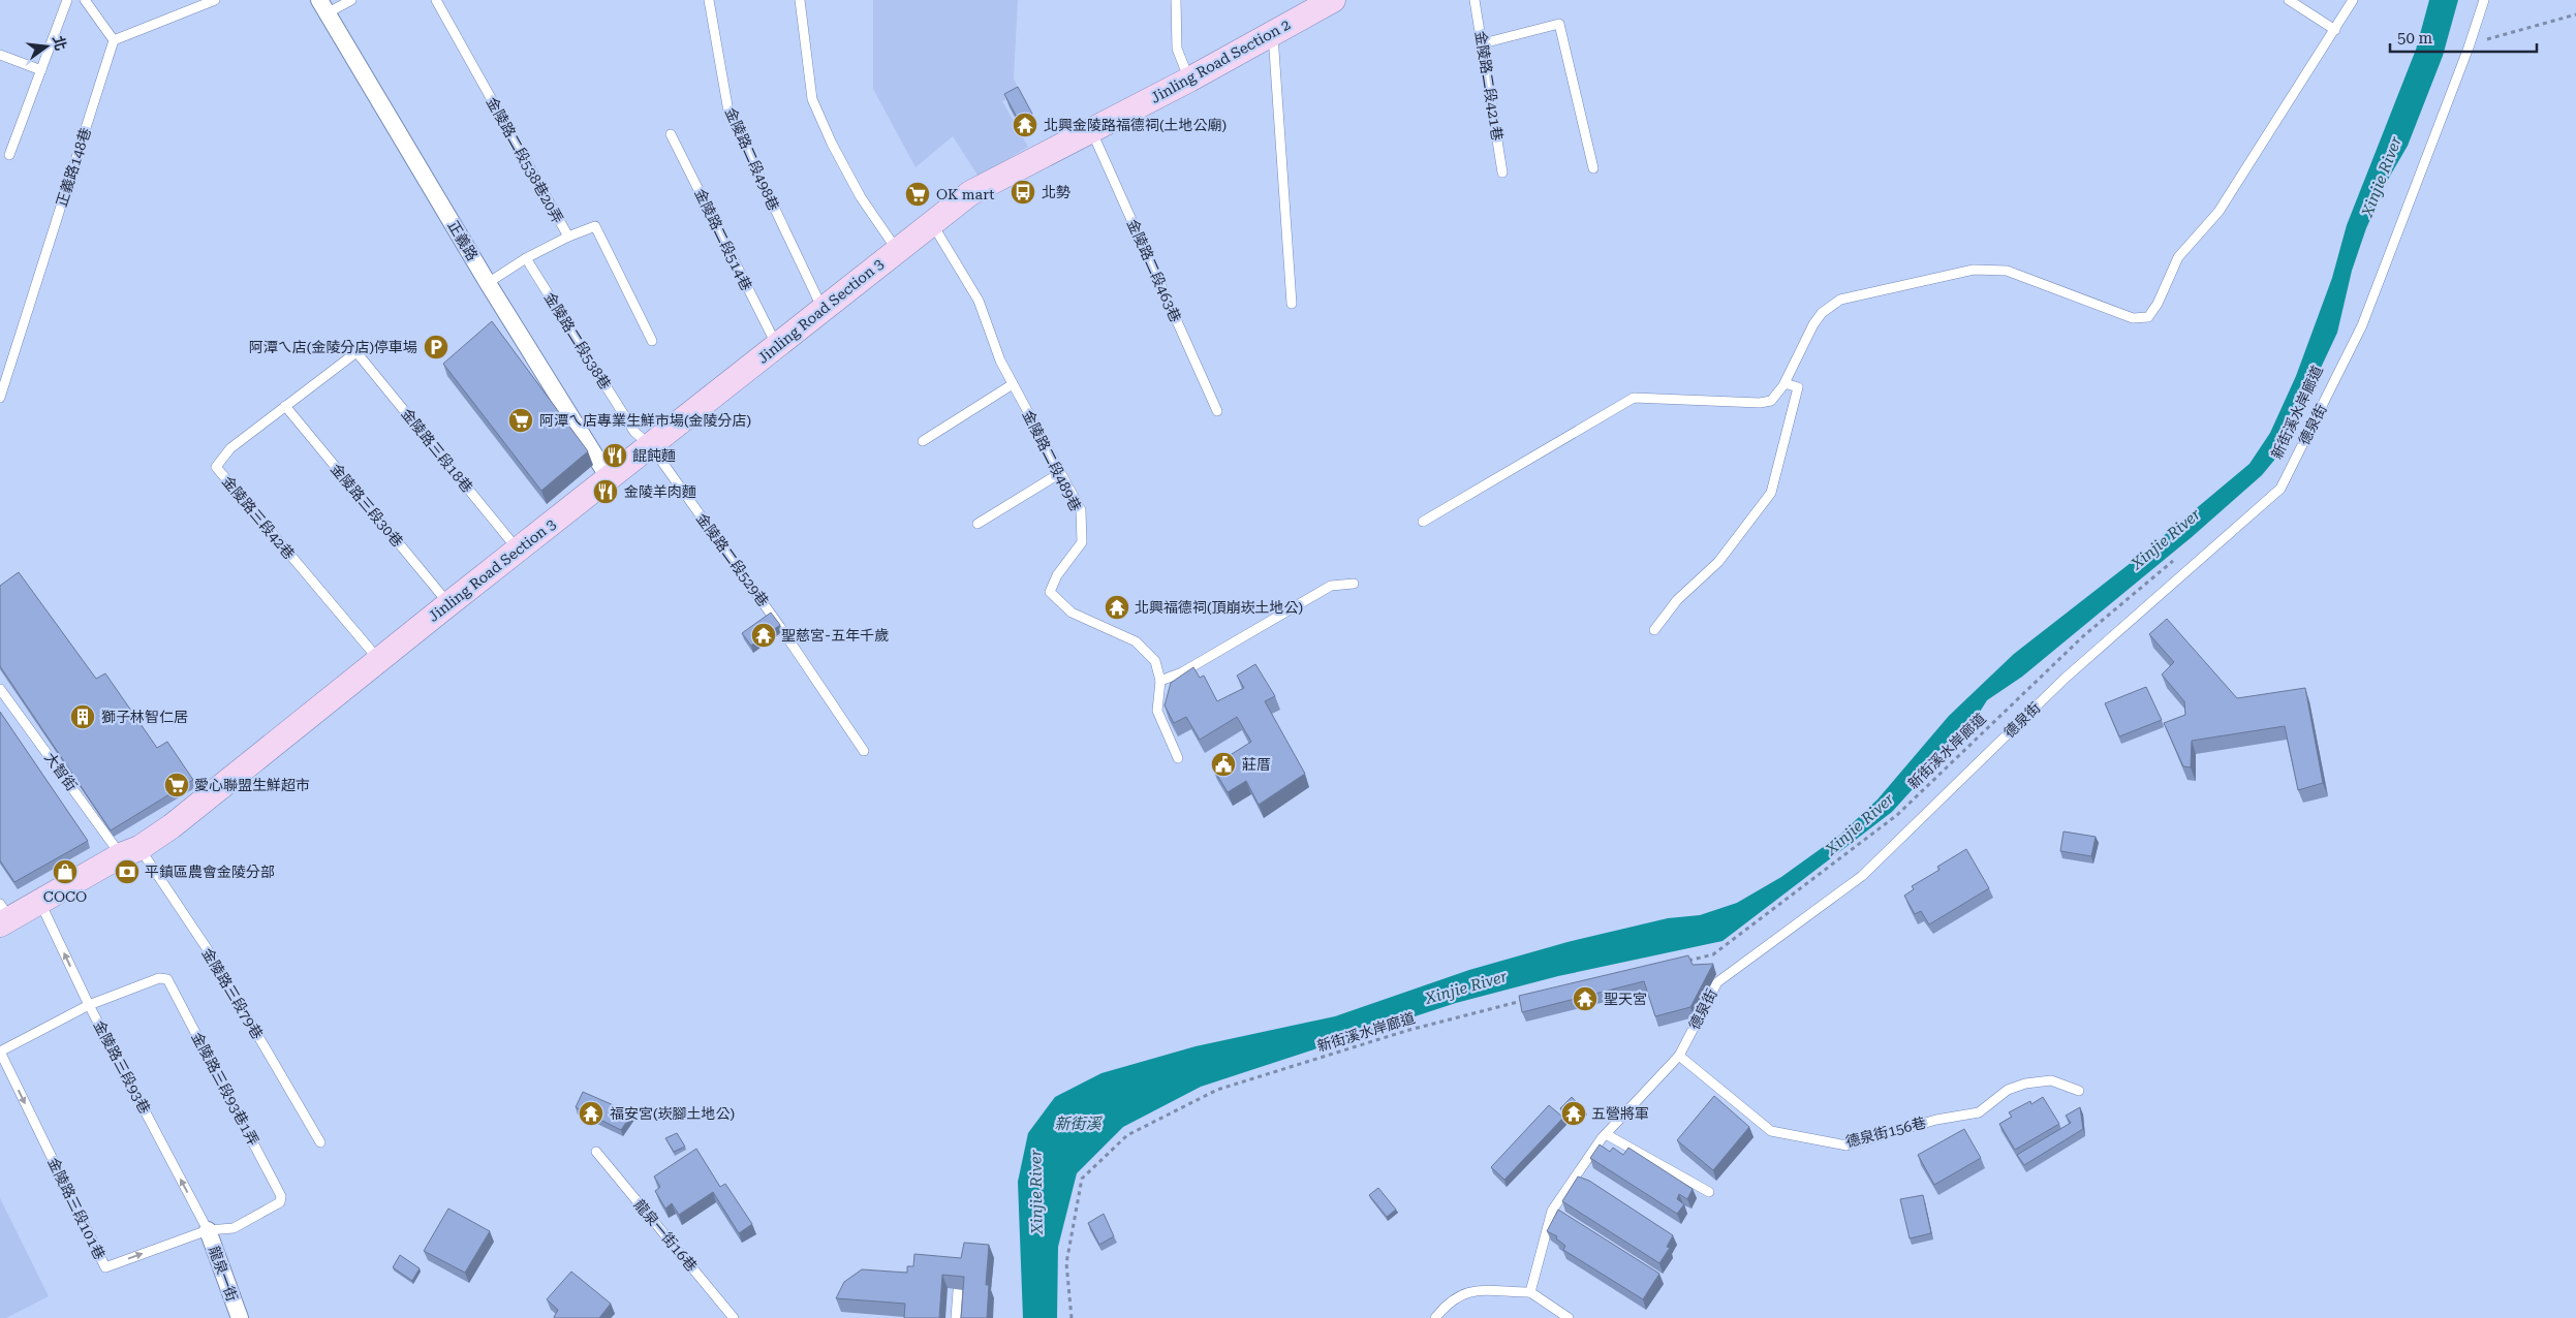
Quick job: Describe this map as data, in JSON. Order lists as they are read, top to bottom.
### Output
{
  "streets": {
    "main road": ["Jinling Road Section 2", "Jinling Road Section 3"],
    "street": ["正義路", "龍泉一街"],
    "lane": [
      "金陵路二段421巷",
      "金陵路二段498巷",
      "金陵路二段538巷20弄",
      "正義路148巷",
      "金陵路二段514巷",
      "金陵路二段463巷",
      "金陵路二段538巷",
      "德泉街",
      "金陵路三段18巷",
      "金陵路二段489巷",
      "金陵路三段30巷",
      "金陵路三段42巷",
      "金陵路二段529巷",
      "大智街",
      "金陵路三段79巷",
      "金陵路三段93巷",
      "金陵路三段93巷1弄",
      "德泉街156巷",
      "金陵路三段101巷",
      "龍泉一街16巷"
    ],
    "path": ["新街溪水岸廊道"]
  },
  "crossings": [
    ["Jinling Road Section 2", "金陵路二段463巷"],
    ["Jinling Road Section 2", "Jinling Road Section 3"],
    ["金陵路二段498巷", "Jinling Road Section 3"],
    ["金陵路二段514巷", "Jinling Road Section 3"],
    ["正義路", "Jinling Road Section 3"],
    ["Jinling Road Section 3", "金陵路二段538巷"],
    ["Jinling Road Section 3", "金陵路三段18巷"],
    ["Jinling Road Section 3", "金陵路二段489巷"],
    ["Jinling Road Section 3", "金陵路三段30巷"],
    ["Jinling Road Section 3", "金陵路三段42巷"],
    ["Jinling Road Section 3", "金陵路二段529巷"],
    ["Jinling Road Section 3", "大智街"],
    ["Jinling Road Section 3", "金陵路三段79巷"],
    ["Jinling Road Section 3", "金陵路三段93巷"],
    ["金陵路二段538巷", "金陵路二段529巷"],
    ["德泉街", "德泉街156巷"],
    ["金陵路三段18巷", "金陵路三段42巷"],
    ["金陵路三段30巷", "金陵路三段42巷"],
    ["大智街", "金陵路三段79巷"],
    ["金陵路三段93巷", "金陵路三段93巷1弄"],
    ["金陵路三段93巷", "金陵路三段101巷"],
    ["金陵路三段93巷", "龍泉一街"],
    ["金陵路三段93巷1弄", "金陵路三段101巷"],
    ["金陵路三段93巷1弄", "龍泉一街"],
    ["金陵路三段101巷", "龍泉一街"]
  ],
  "one_way": ["金陵路三段93巷"],
  "water": ["Xinjie River", "新街溪"],
  "places": {
    "temple": [
      "北興金陵路福德祠(土地公廟)",
      "北興福德祠(頂崩崁土地公)",
      "聖慈宮-五年千歲",
      "聖天宮",
      "福安宮(崁腳土地公)",
      "五營將軍"
    ],
    "bus stop": ["北勢"],
    "supermarket": ["OK mart", "阿潭ㄟ店專業生鮮市場(金陵分店)", "愛心聯盟生鮮超市"],
    "parking": ["阿潭ㄟ店(金陵分店)停車場"],
    "restaurant": ["餛飩麵", "金陵羊肉麵"],
    "building": ["獅子林智仁居"],
    "public building": ["莊厝"],
    "shop": ["COCO"],
    "bank": ["平鎮區農會金陵分部"]
  },
  "scale_bar": "50 m",
  "north": "right"
}
